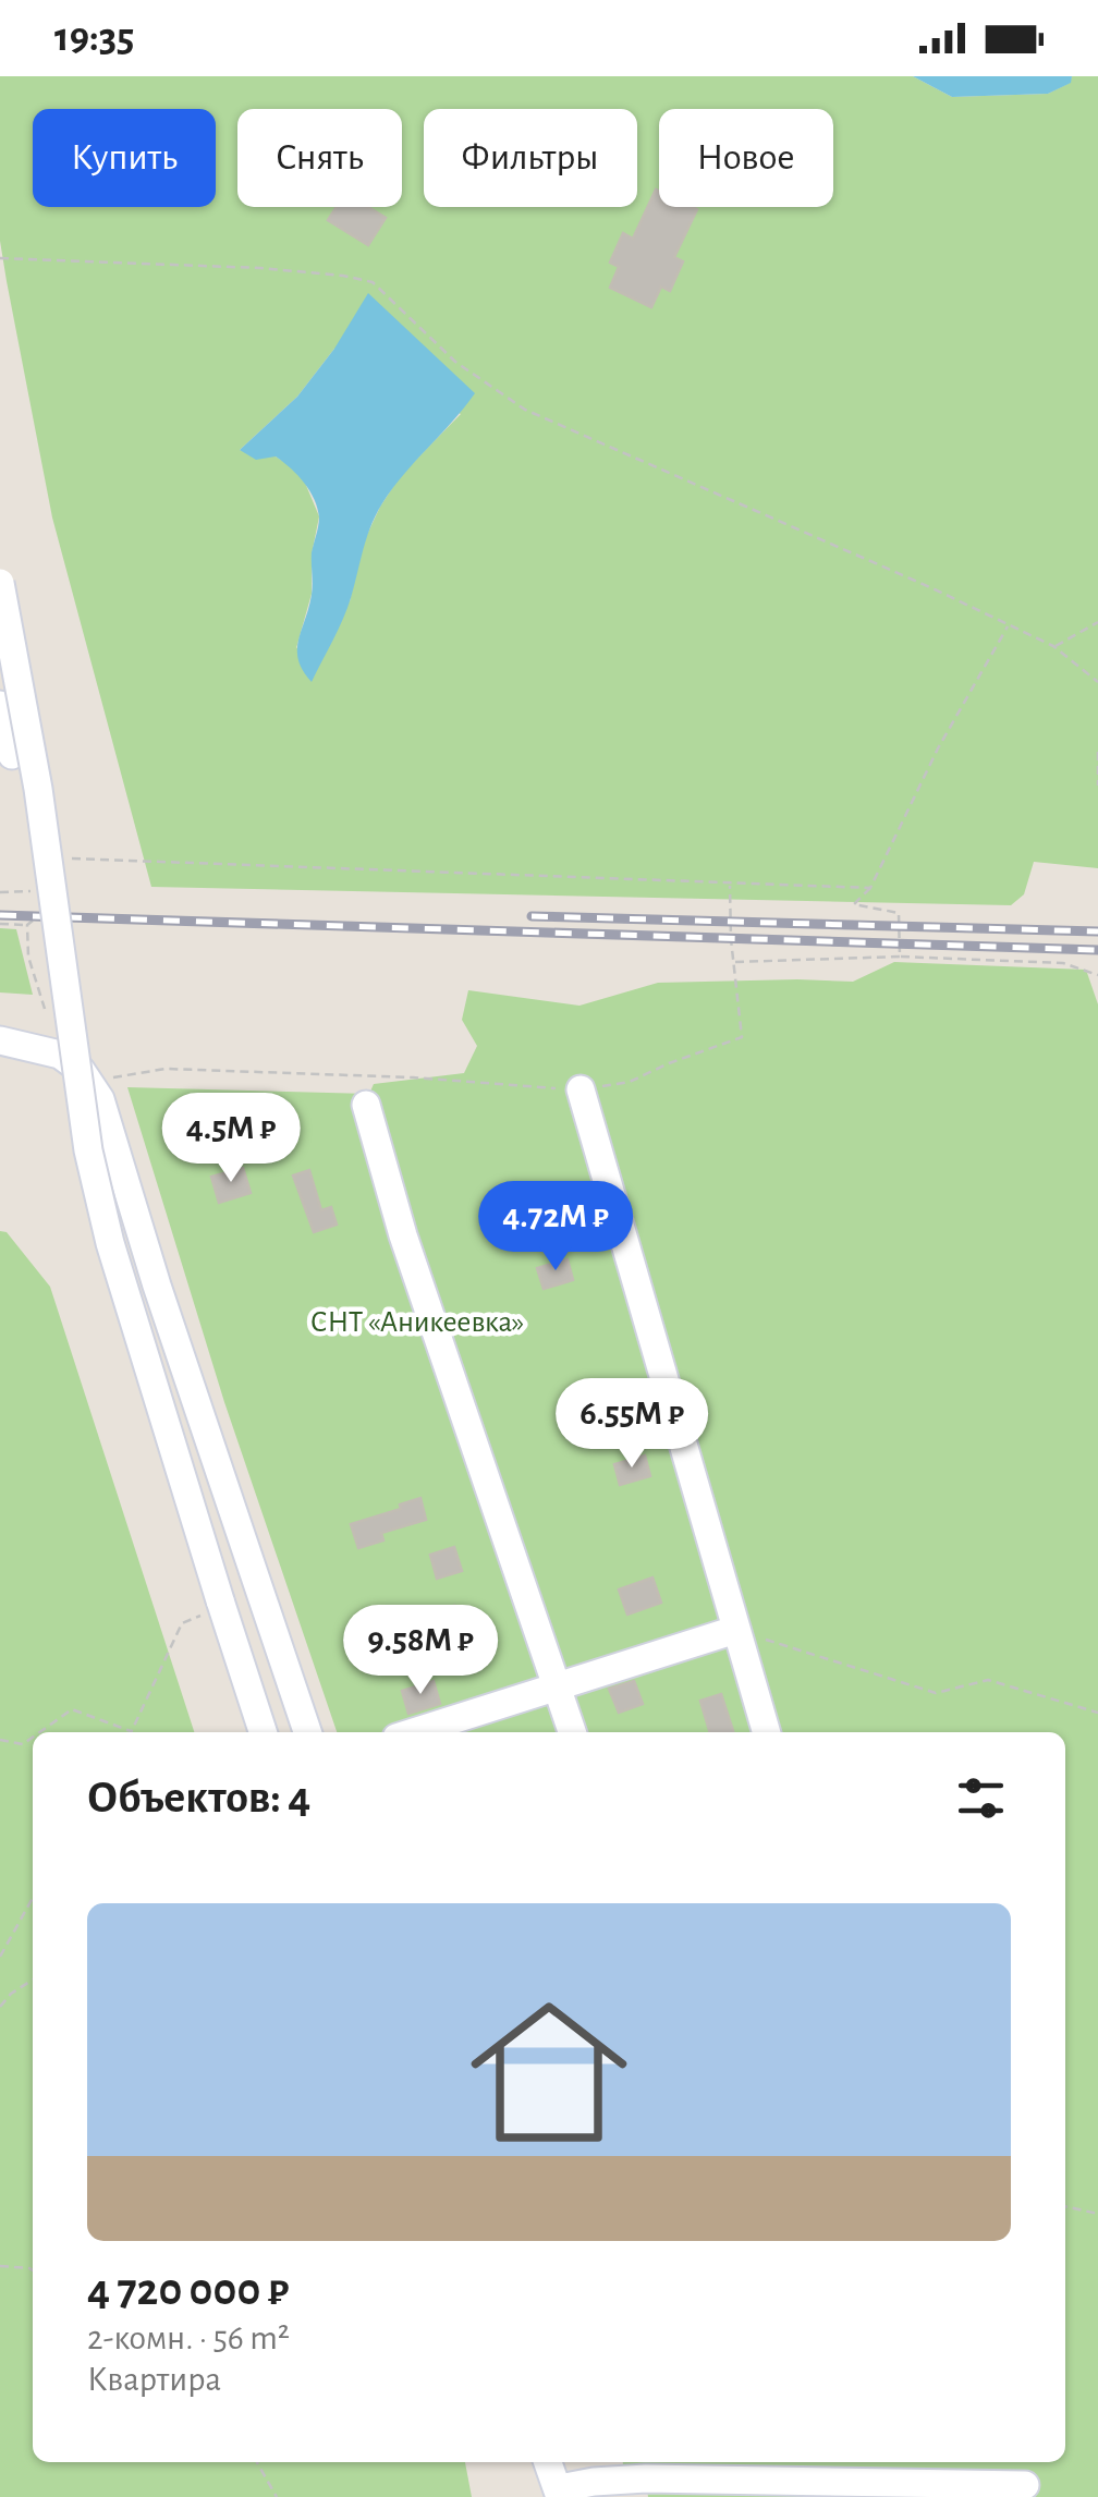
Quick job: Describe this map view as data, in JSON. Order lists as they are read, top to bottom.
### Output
{
  "parks": ["СНТ «Аникеевка»"],
  "page": {
    "status": "19:35",
    "chip": [
      "Купить",
      "Снять",
      "Фильтры",
      "Новое"
    ],
    "price": [
      "4.5M ₽",
      "4.72M ₽",
      "6.55M ₽",
      "9.58M ₽"
    ],
    "heading": "Объектов: 4",
    "list": [
      {
        "name": "4 720 000 ₽",
        "note": "2-комн. · 56 m² · Квартира"
      }
    ]
  }
}
